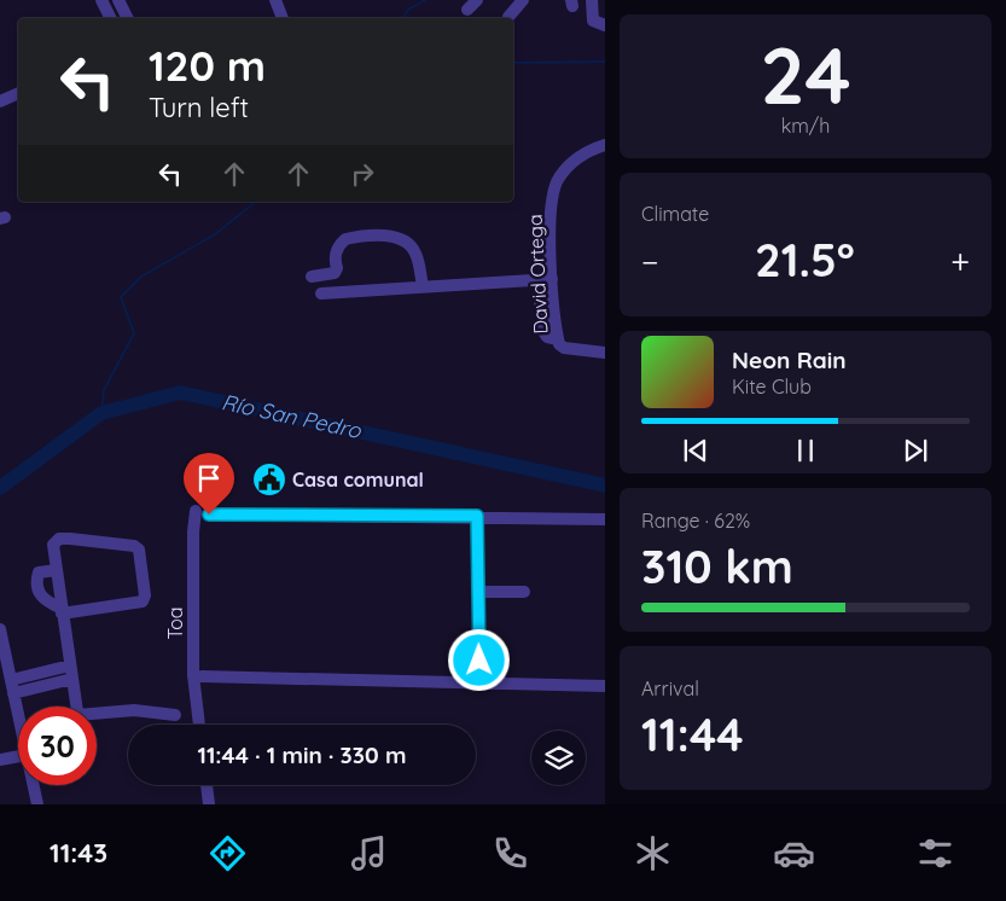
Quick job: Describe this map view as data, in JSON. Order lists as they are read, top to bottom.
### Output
{
  "streets": {
    "street": ["David Ortega", "Toa"]
  },
  "water": ["Río San Pedro"],
  "places": {
    "public building": ["Casa comunal"]
  },
  "page": {
    "tile": [
      ["24", "km/h"],
      "Climate",
      ["Range · 62%", "310 km"],
      ["Arrival", "11:44"]
    ],
    "turn": ["120 m", "Turn left"],
    "heat": ["−", "21.5°", "+"],
    "song": ["Neon Rain", "Kite Club"],
    "limit": "30",
    "trip": "11:44 · 1 min · 330 m",
    "tabs": "11:43"
  }
}
